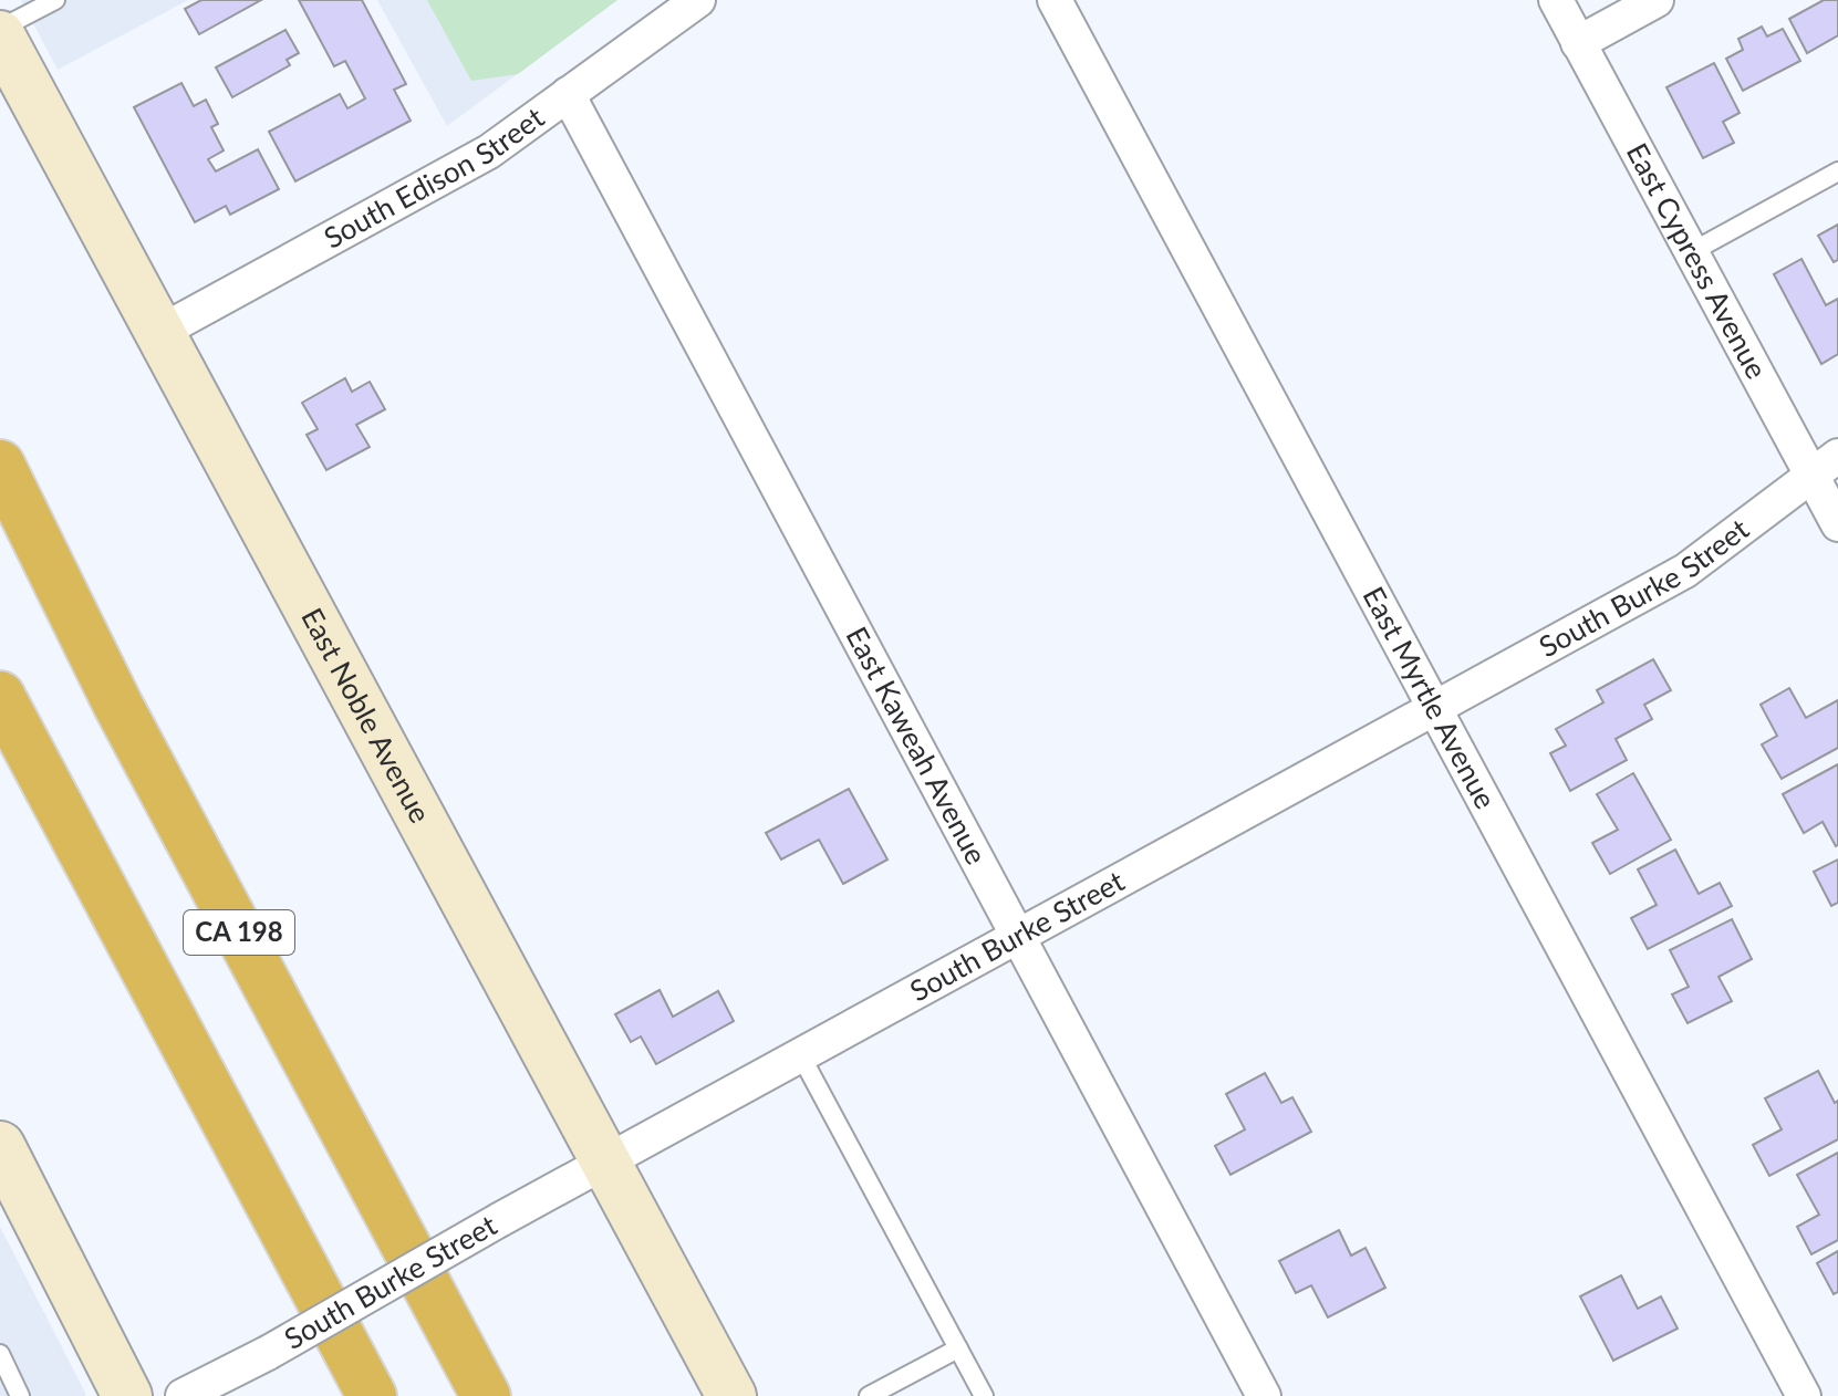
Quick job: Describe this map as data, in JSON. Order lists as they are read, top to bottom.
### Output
{
  "streets": {
    "highway": ["CA 198"],
    "main road": ["East Noble Avenue"],
    "street": [
      "South Edison Street",
      "East Cypress Avenue",
      "South Burke Street",
      "East Myrtle Avenue",
      "East Kaweah Avenue"
    ]
  },
  "crossings": [
    ["South Edison Street", "East Noble Avenue"],
    ["South Edison Street", "East Kaweah Avenue"],
    ["East Cypress Avenue", "South Burke Street"],
    ["South Burke Street", "East Myrtle Avenue"],
    ["South Burke Street", "East Noble Avenue"],
    ["South Burke Street", "East Kaweah Avenue"]
  ]
}
